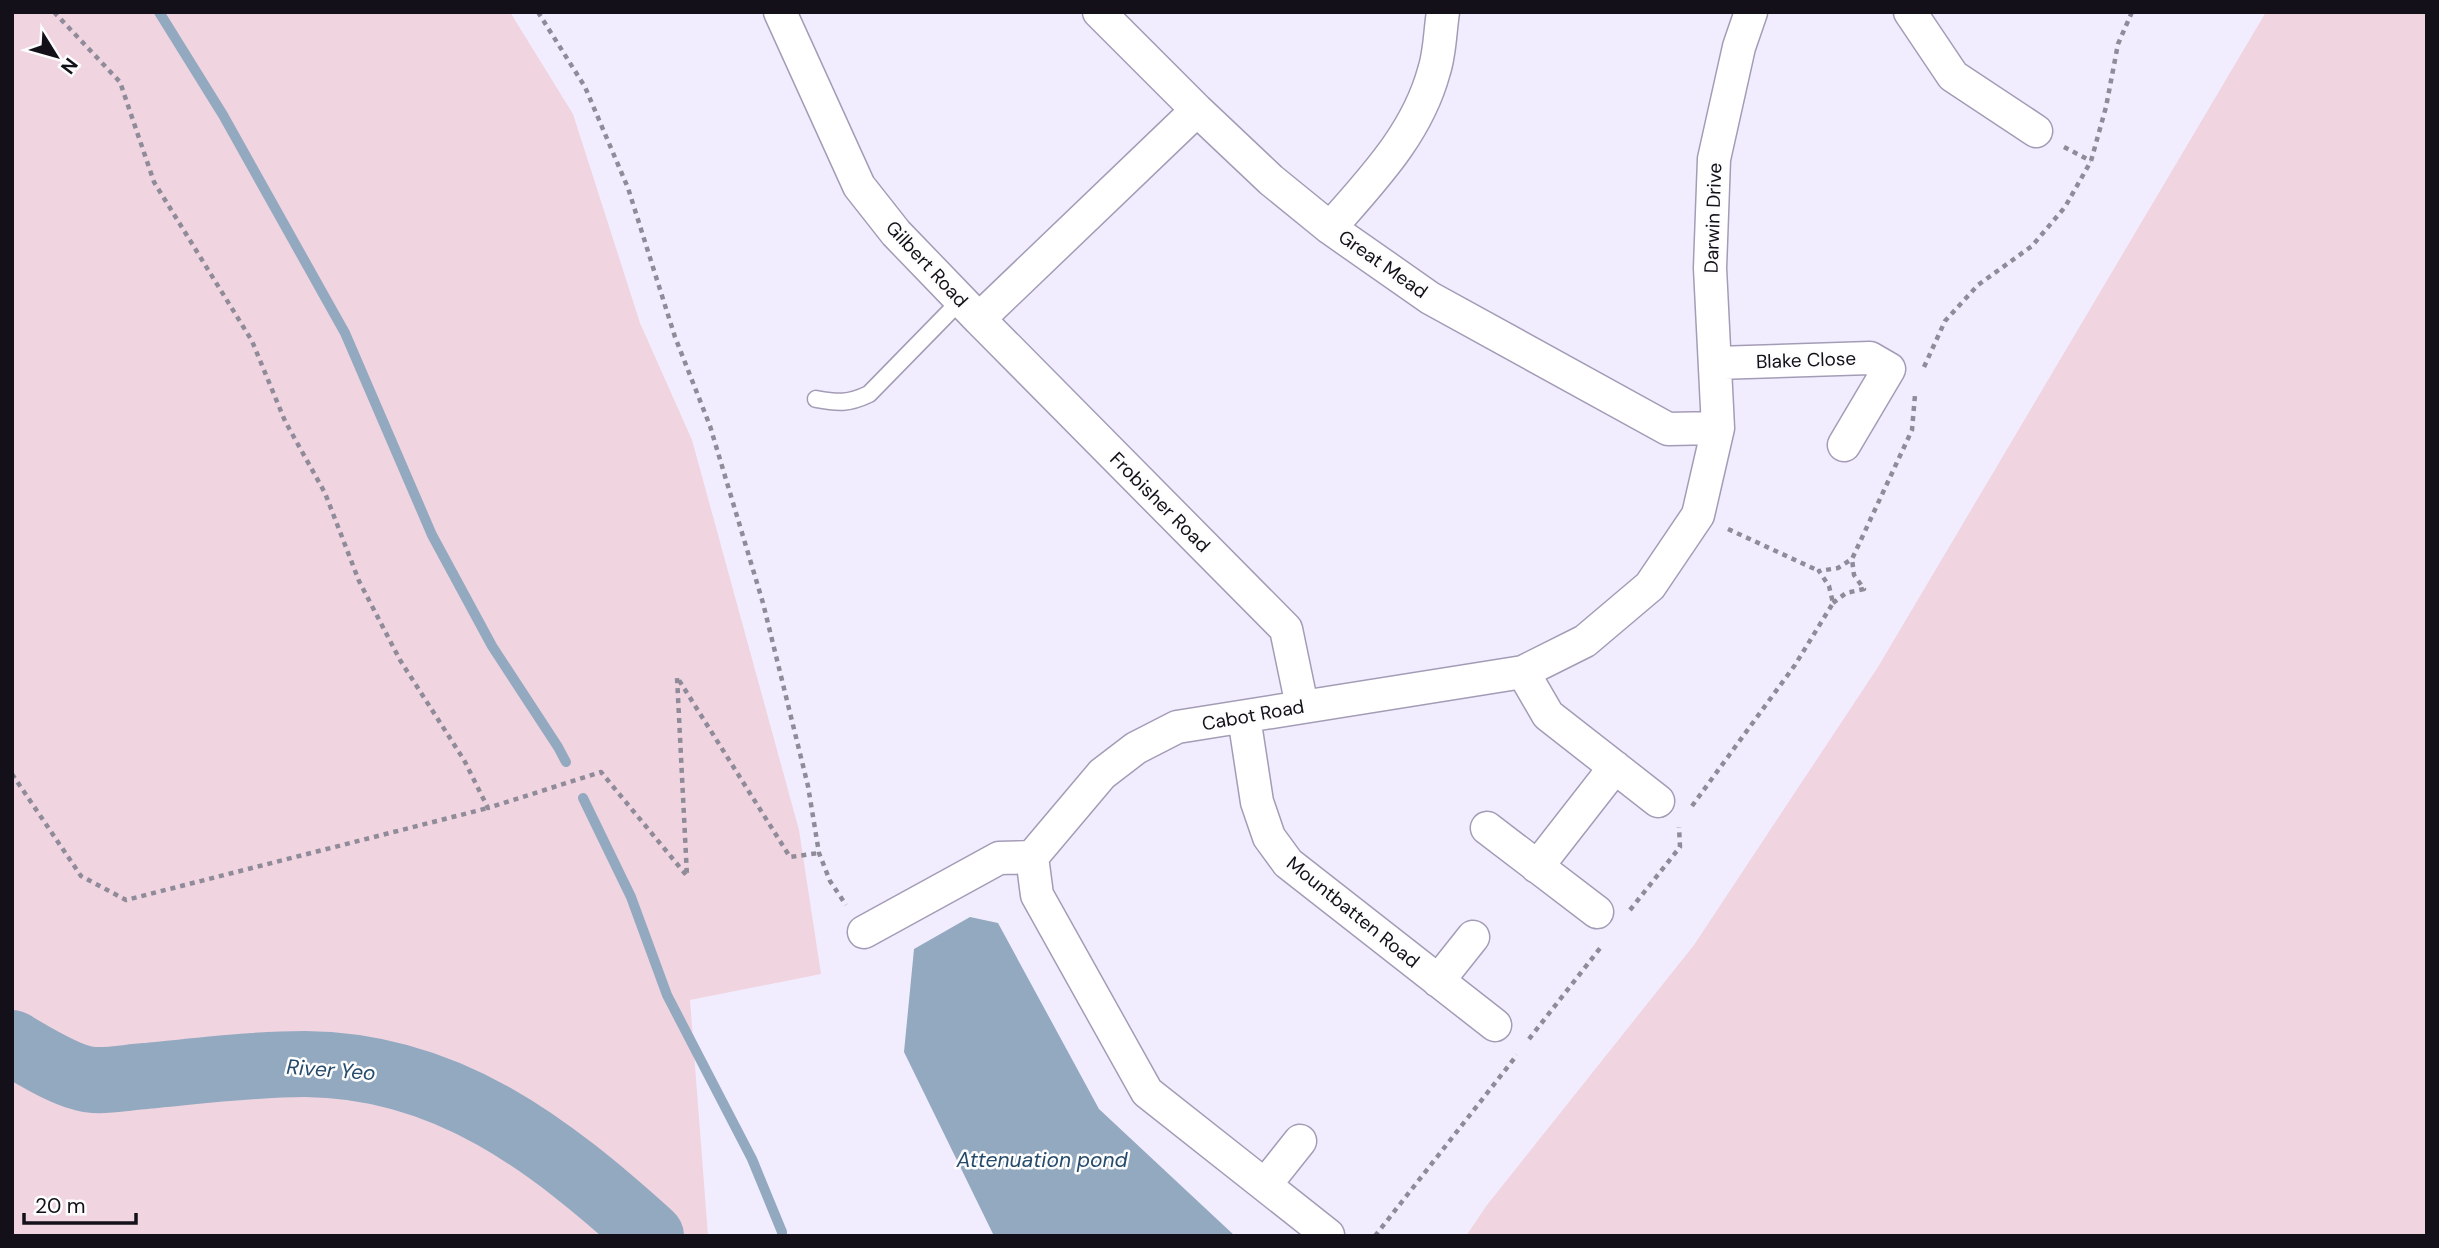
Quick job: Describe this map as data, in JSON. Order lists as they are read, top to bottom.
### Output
{
  "streets": {
    "street": [
      "Darwin Drive",
      "Gilbert Road",
      "Great Mead",
      "Blake Close",
      "Frobisher Road",
      "Cabot Road",
      "Mountbatten Road"
    ]
  },
  "crossings": [
    ["Darwin Drive", "Great Mead"],
    ["Darwin Drive", "Blake Close"],
    ["Darwin Drive", "Cabot Road"],
    ["Gilbert Road", "Great Mead"],
    ["Gilbert Road", "Frobisher Road"],
    ["Great Mead", "Cabot Road"],
    ["Frobisher Road", "Cabot Road"],
    ["Cabot Road", "Mountbatten Road"]
  ],
  "water": ["River Yeo", "Attenuation pond"],
  "scale_bar": "20 m",
  "north": "bottom right"
}
